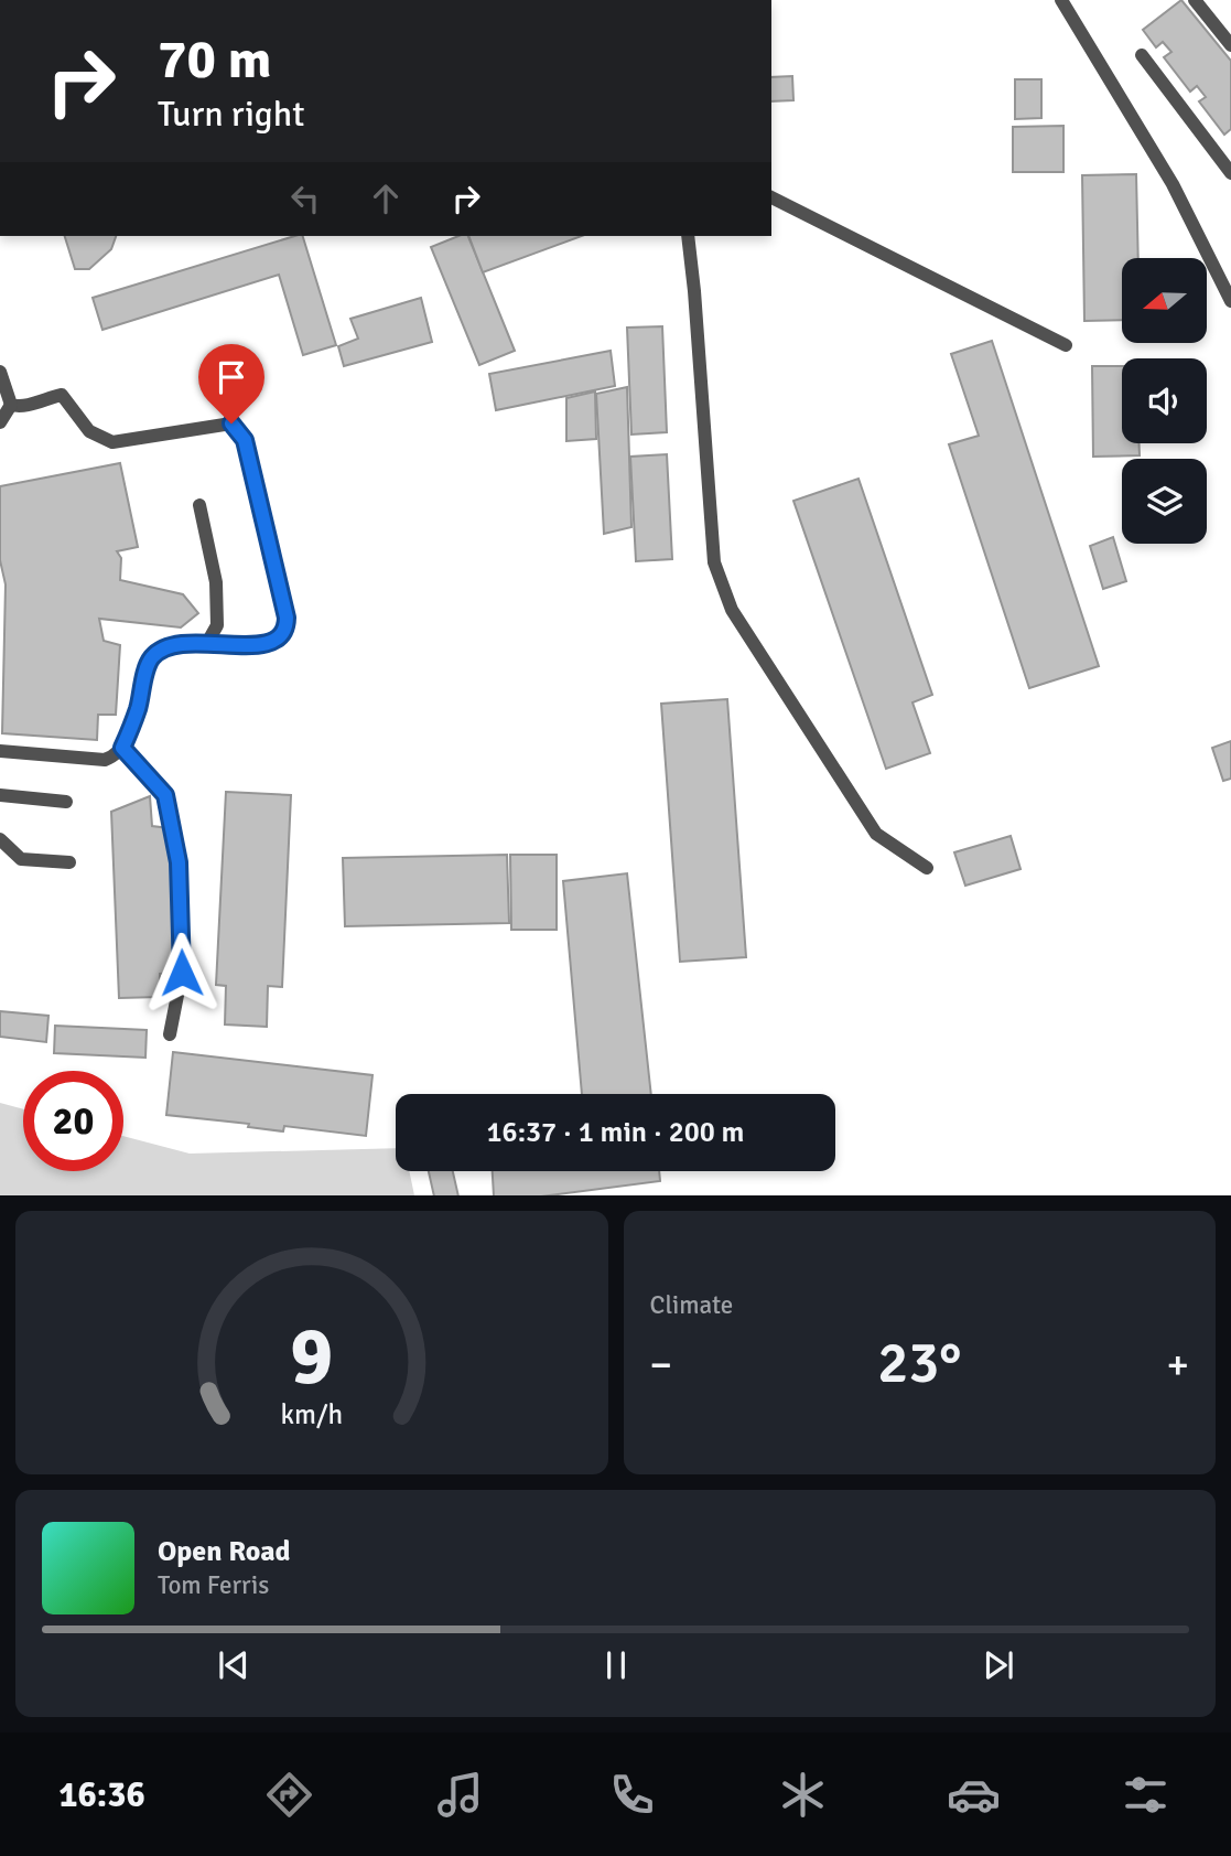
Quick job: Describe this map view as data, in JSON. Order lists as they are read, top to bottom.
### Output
{
  "north": "left",
  "page": {
    "turn": ["70 m", "Turn right"],
    "limit": "20",
    "trip": "16:37 · 1 min · 200 m",
    "tile": "Climate",
    "heat": ["−", "23°", "+"],
    "song": ["Open Road", "Tom Ferris"],
    "tabs": "16:36",
    "gauge": ["9", "km/h"]
  }
}
